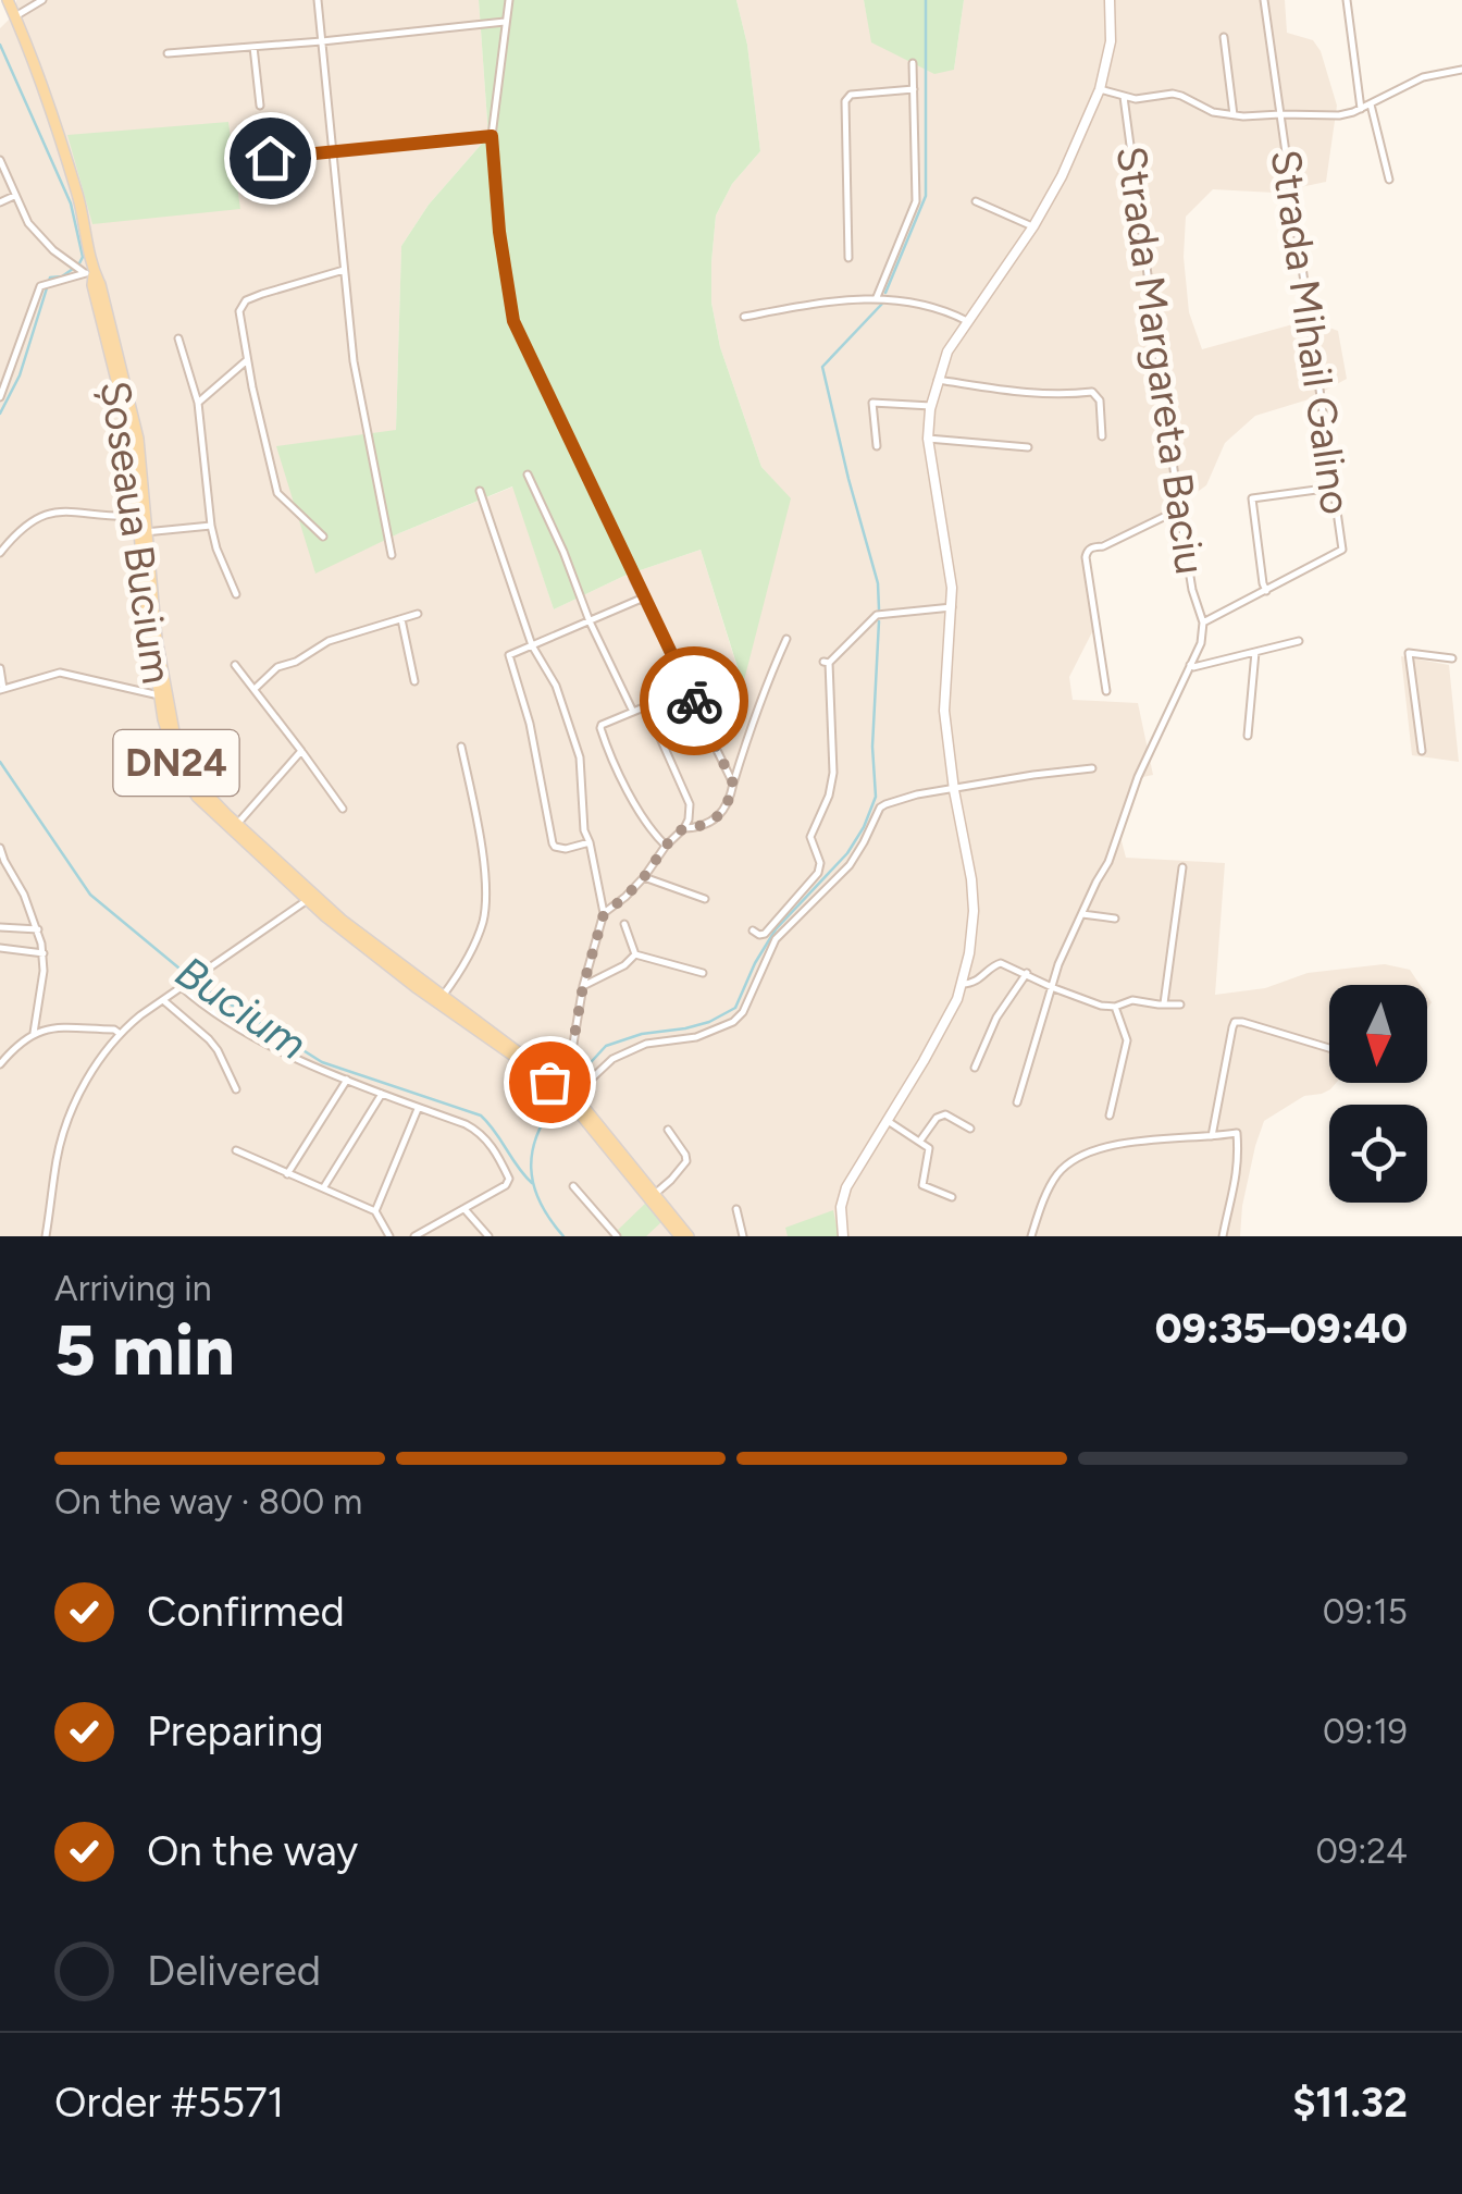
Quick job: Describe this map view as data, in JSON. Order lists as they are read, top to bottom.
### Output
{
  "streets": {
    "main road": ["Șoseaua Bucium", "DN24"],
    "street": ["Strada Mihail Galino", "Strada Margareta Baciu"]
  },
  "water": ["Bucium"],
  "north": "bottom",
  "page": {
    "heading": ["5 min", "Arriving in", "09:35–09:40"],
    "panel": ["Order #5571", "$11.32"],
    "bar": "On the way · 800 m",
    "list": [
      ["Confirmed", "09:15"],
      ["Preparing", "09:19"],
      ["On the way", "09:24"],
      "Delivered"
    ]
  }
}
